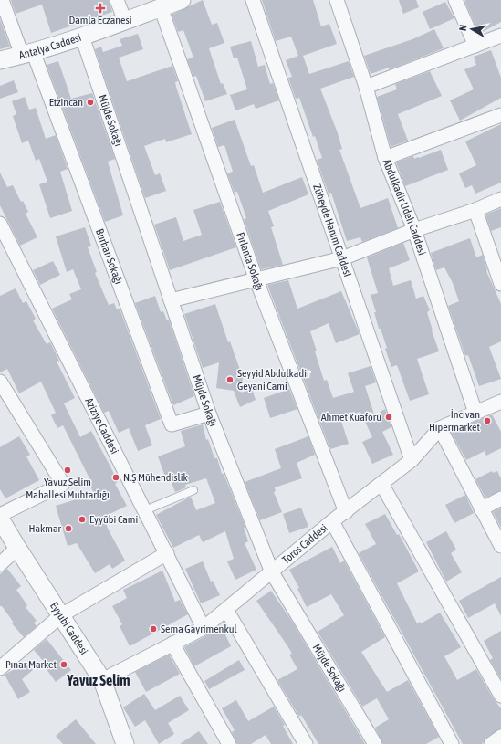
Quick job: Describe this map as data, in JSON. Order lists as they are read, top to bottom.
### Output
{
  "streets": {
    "street": [
      "Antalya Caddesi",
      "Müjde Sokağı",
      "Abdulkadir Udeh Caddesi",
      "Zübeyde Hanım Caddesi",
      "Burhan Sokağı",
      "Pırlanta Sokağı",
      "Aziziye Caddesi",
      "Toros Caddesi",
      "Eyyubi Caddesi"
    ]
  },
  "crossings": [
    ["Antalya Caddesi", "Müjde Sokağı"],
    ["Antalya Caddesi", "Burhan Sokağı"],
    ["Antalya Caddesi", "Pırlanta Sokağı"],
    ["Müjde Sokağı", "Burhan Sokağı"],
    ["Müjde Sokağı", "Toros Caddesi"],
    ["Abdulkadir Udeh Caddesi", "Toros Caddesi"],
    ["Zübeyde Hanım Caddesi", "Toros Caddesi"],
    ["Pırlanta Sokağı", "Toros Caddesi"],
    ["Aziziye Caddesi", "Toros Caddesi"],
    ["Toros Caddesi", "Eyyubi Caddesi"]
  ],
  "districts": ["Yavuz Selim"],
  "places": {
    "health": ["Damla Eczanesi"],
    "other": [
      "Etzincan",
      "Seyyid Abdulkadir Geyani Cami",
      "Ahmet Kuaförü",
      "İncivan Hipermarket",
      "Yavuz Selim Mahallesi Muhtarlığı",
      "N.Ş Mühendislik",
      "Eyyübi Cami",
      "Hakmar",
      "Sema Gayrimenkul",
      "Pınar Market"
    ]
  },
  "north": "left"
}
